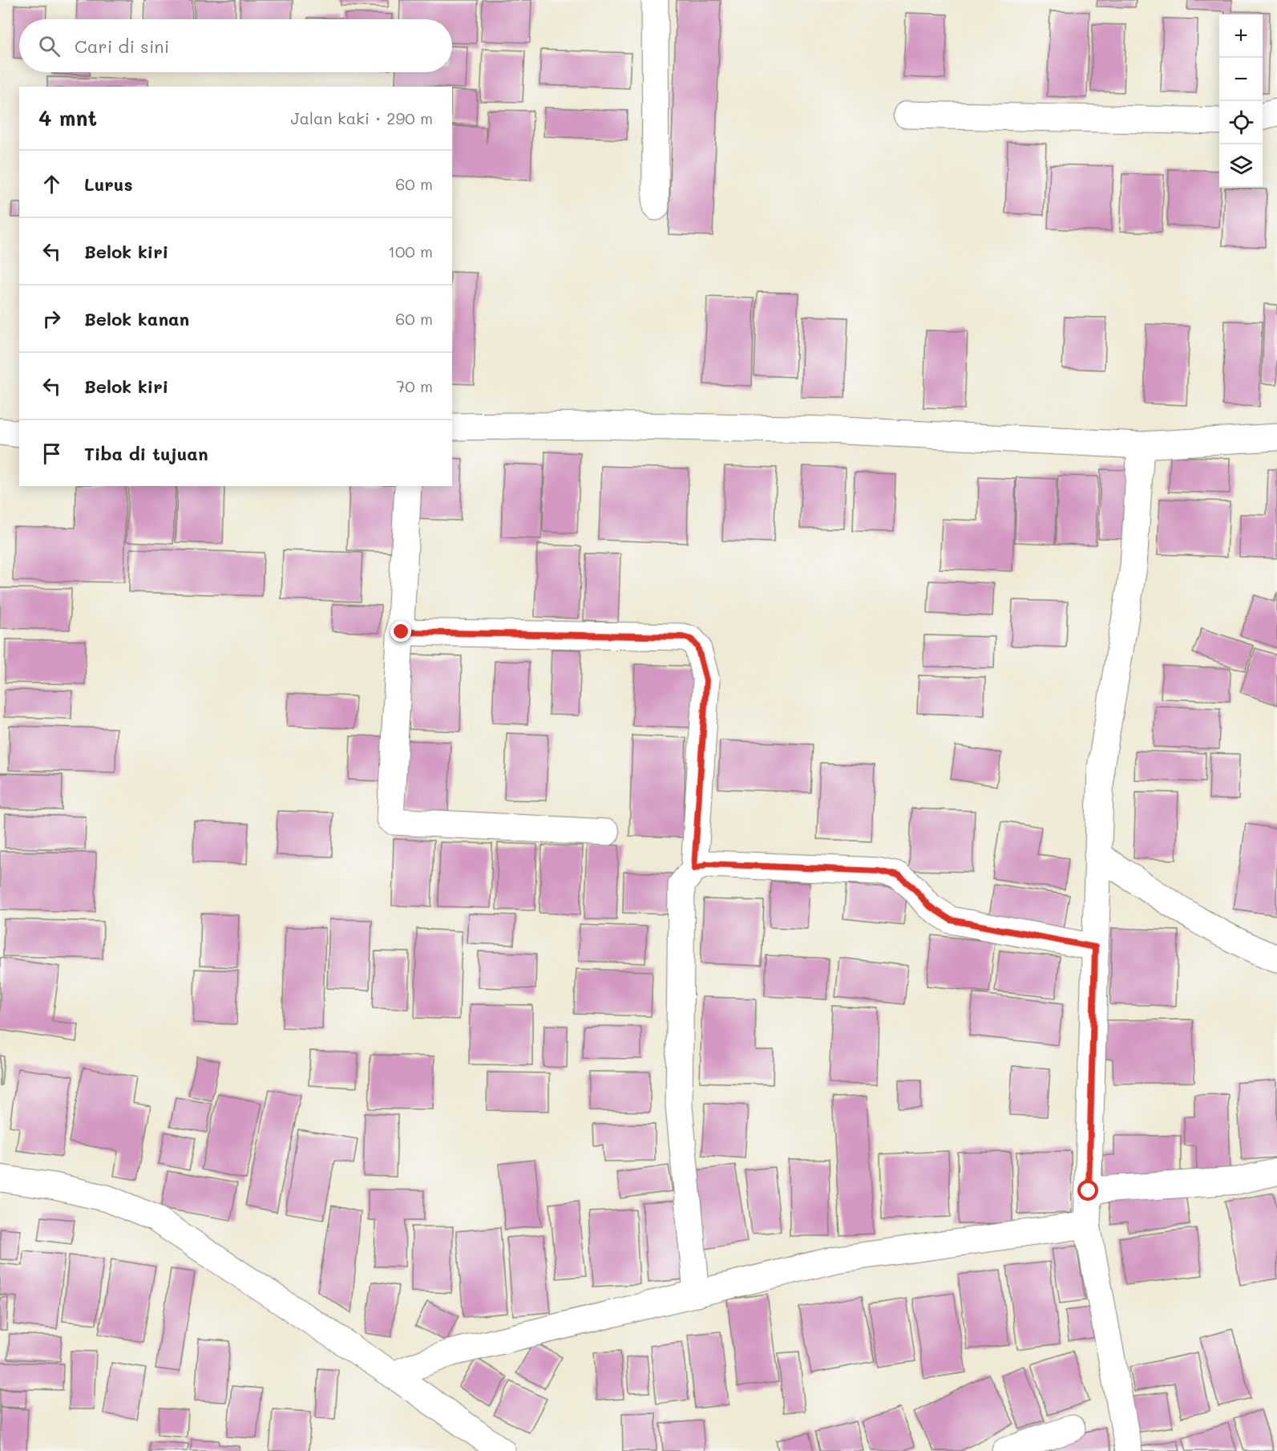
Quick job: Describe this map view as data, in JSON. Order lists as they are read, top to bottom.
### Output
{
  "page": {
    "map_buttons": ["+", "−"],
    "search": "Cari di sini",
    "heading": ["4 mnt", "Jalan kaki · 290 m"],
    "list": [
      ["Lurus", "60 m"],
      ["Belok kiri", "100 m"],
      ["Belok kanan", "60 m"],
      ["Belok kiri", "70 m"],
      "Tiba di tujuan"
    ]
  }
}
